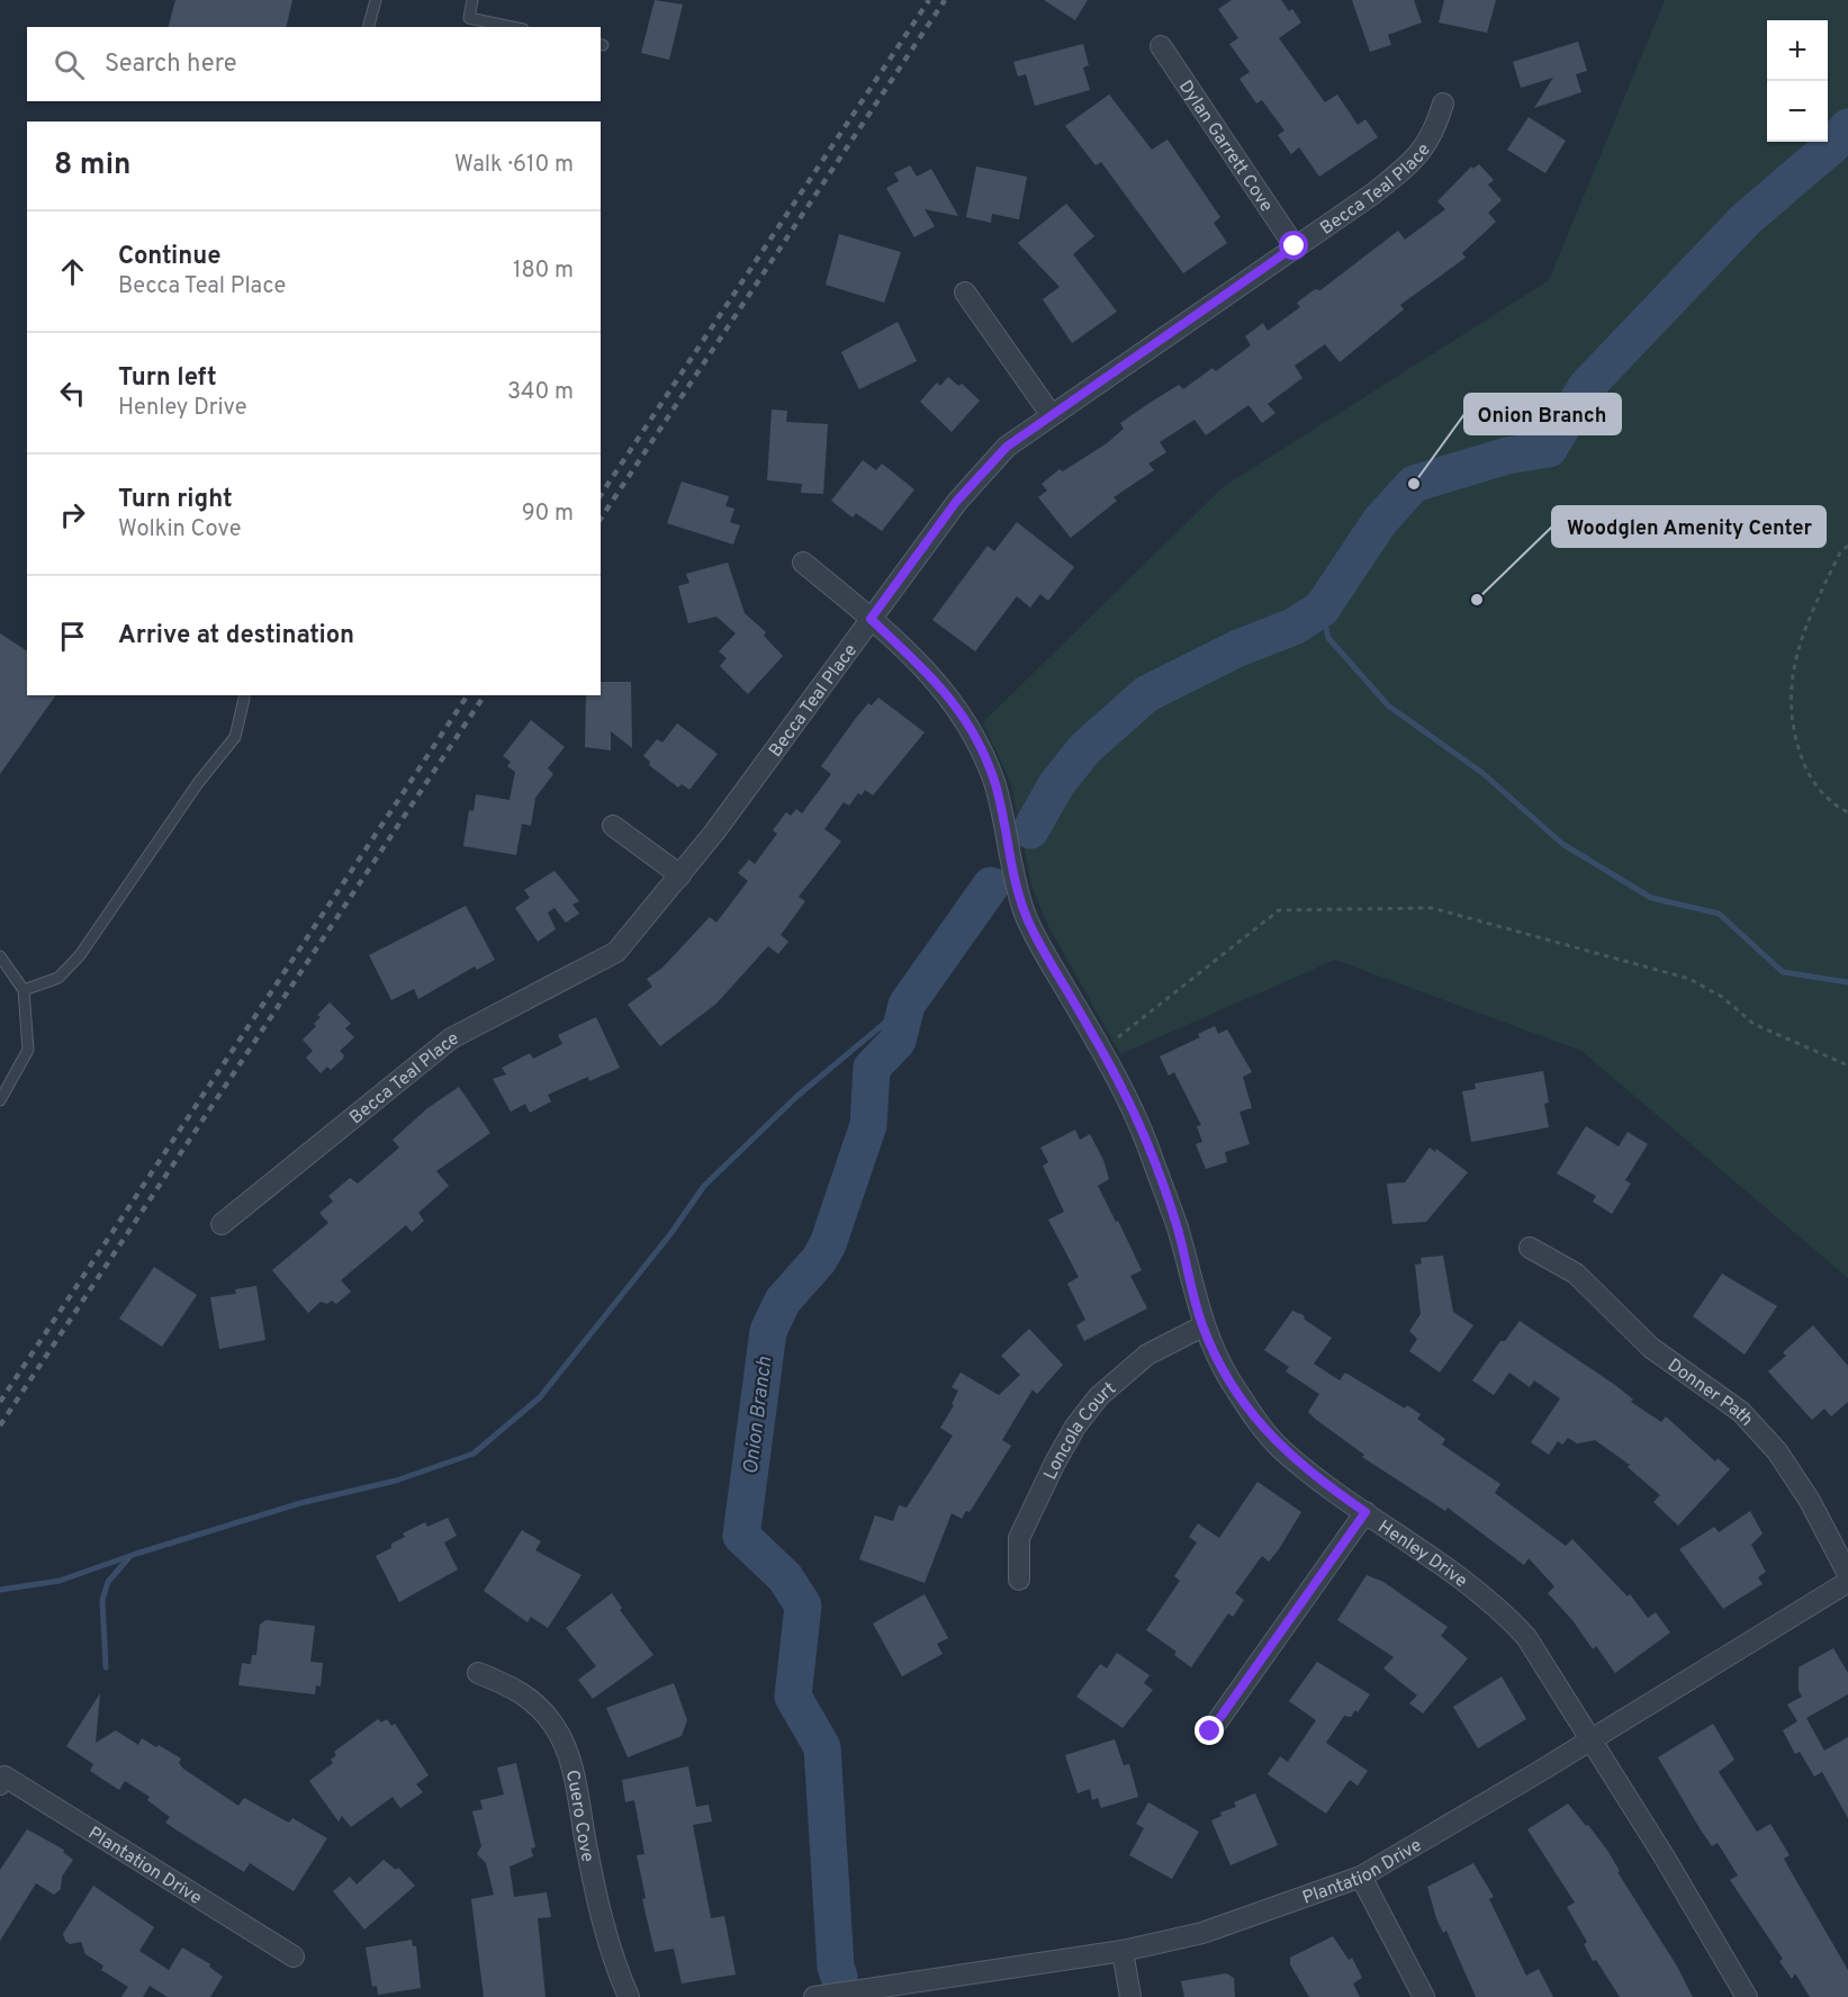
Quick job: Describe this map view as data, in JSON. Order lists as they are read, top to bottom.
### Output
{
  "streets": {
    "street": [
      "Dylan Garrett Cove",
      "Becca Teal Place",
      "Donner Path",
      "Loncola Court",
      "Henley Drive",
      "Cuero Cove",
      "Plantation Drive"
    ]
  },
  "crossings": [
    ["Dylan Garrett Cove", "Becca Teal Place"],
    ["Becca Teal Place", "Henley Drive"],
    ["Loncola Court", "Henley Drive"],
    ["Henley Drive", "Plantation Drive"]
  ],
  "water": ["Onion Branch"],
  "places": ["Onion Branch", "Woodglen Amenity Center"],
  "page": {
    "map_buttons": ["+", "−"],
    "search": "Search here",
    "heading": ["8 min", "Walk · 610 m"],
    "list": [
      ["Continue", "Becca Teal Place", "180 m"],
      ["Turn left", "Henley Drive", "340 m"],
      ["Turn right", "Wolkin Cove", "90 m"],
      "Arrive at destination"
    ]
  }
}
